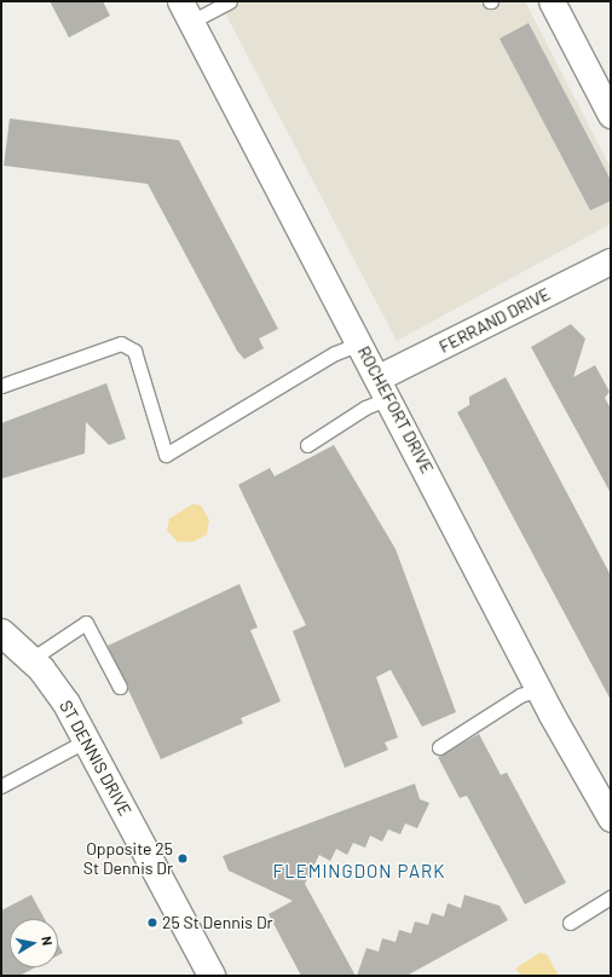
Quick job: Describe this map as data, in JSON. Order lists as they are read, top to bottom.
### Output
{
  "streets": {
    "street": ["FERRAND DRIVE", "ROCHEFORT DRIVE", "ST DENNIS DRIVE"]
  },
  "crossings": [
    ["FERRAND DRIVE", "ROCHEFORT DRIVE"]
  ],
  "districts": ["FLEMINGDON PARK"],
  "places": ["Opposite 25 St Dennis Dr", "25 St Dennis Dr"],
  "north": "right"
}
